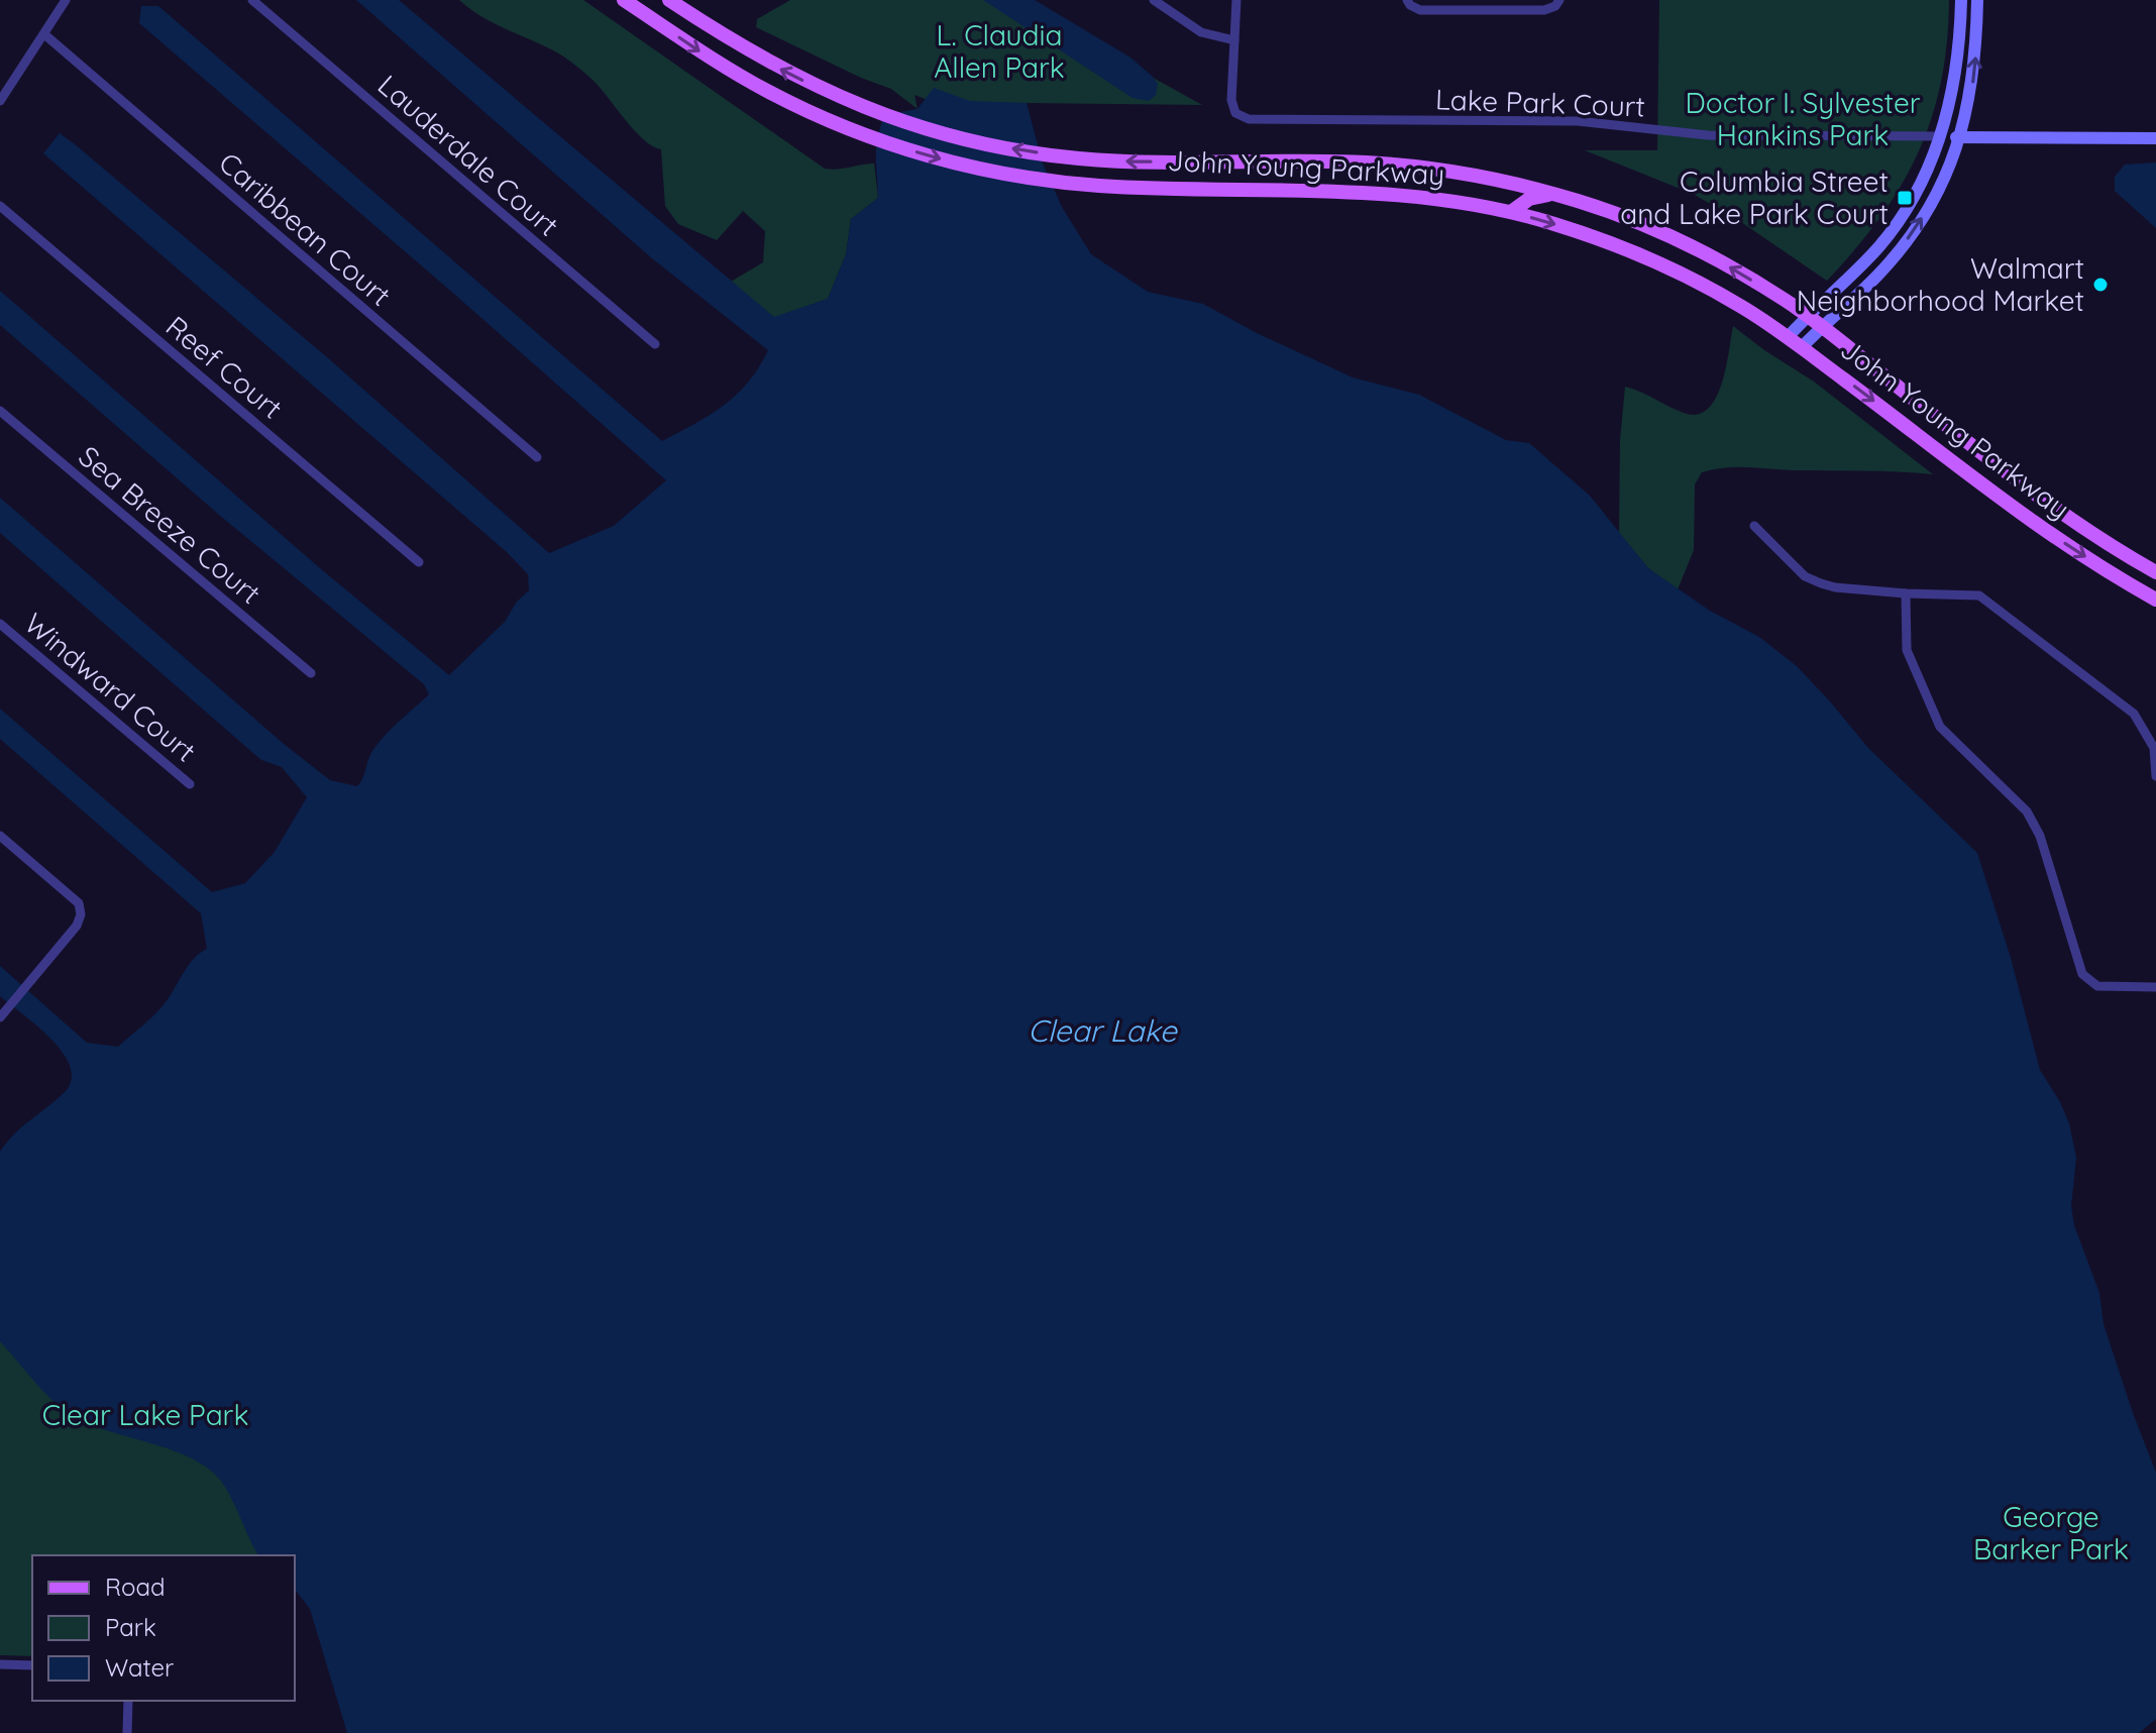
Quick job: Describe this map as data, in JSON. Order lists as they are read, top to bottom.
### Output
{
  "streets": {
    "main road": ["John Young Parkway"],
    "street": [
      "Lake Park Court",
      "Lauderdale Court",
      "Caribbean Court",
      "Reef Court",
      "Sea Breeze Court",
      "Windward Court"
    ]
  },
  "water": ["Clear Lake"],
  "parks": [
    "L. Claudia Allen Park",
    "Doctor I. Sylvester Hankins Park",
    "Clear Lake Park",
    "George Barker Park"
  ],
  "places": {
    "transit": ["Columbia Street and Lake Park Court"],
    "other": ["Walmart Neighborhood Market"]
  },
  "legend": ["Road", "Park", "Water"]
}
